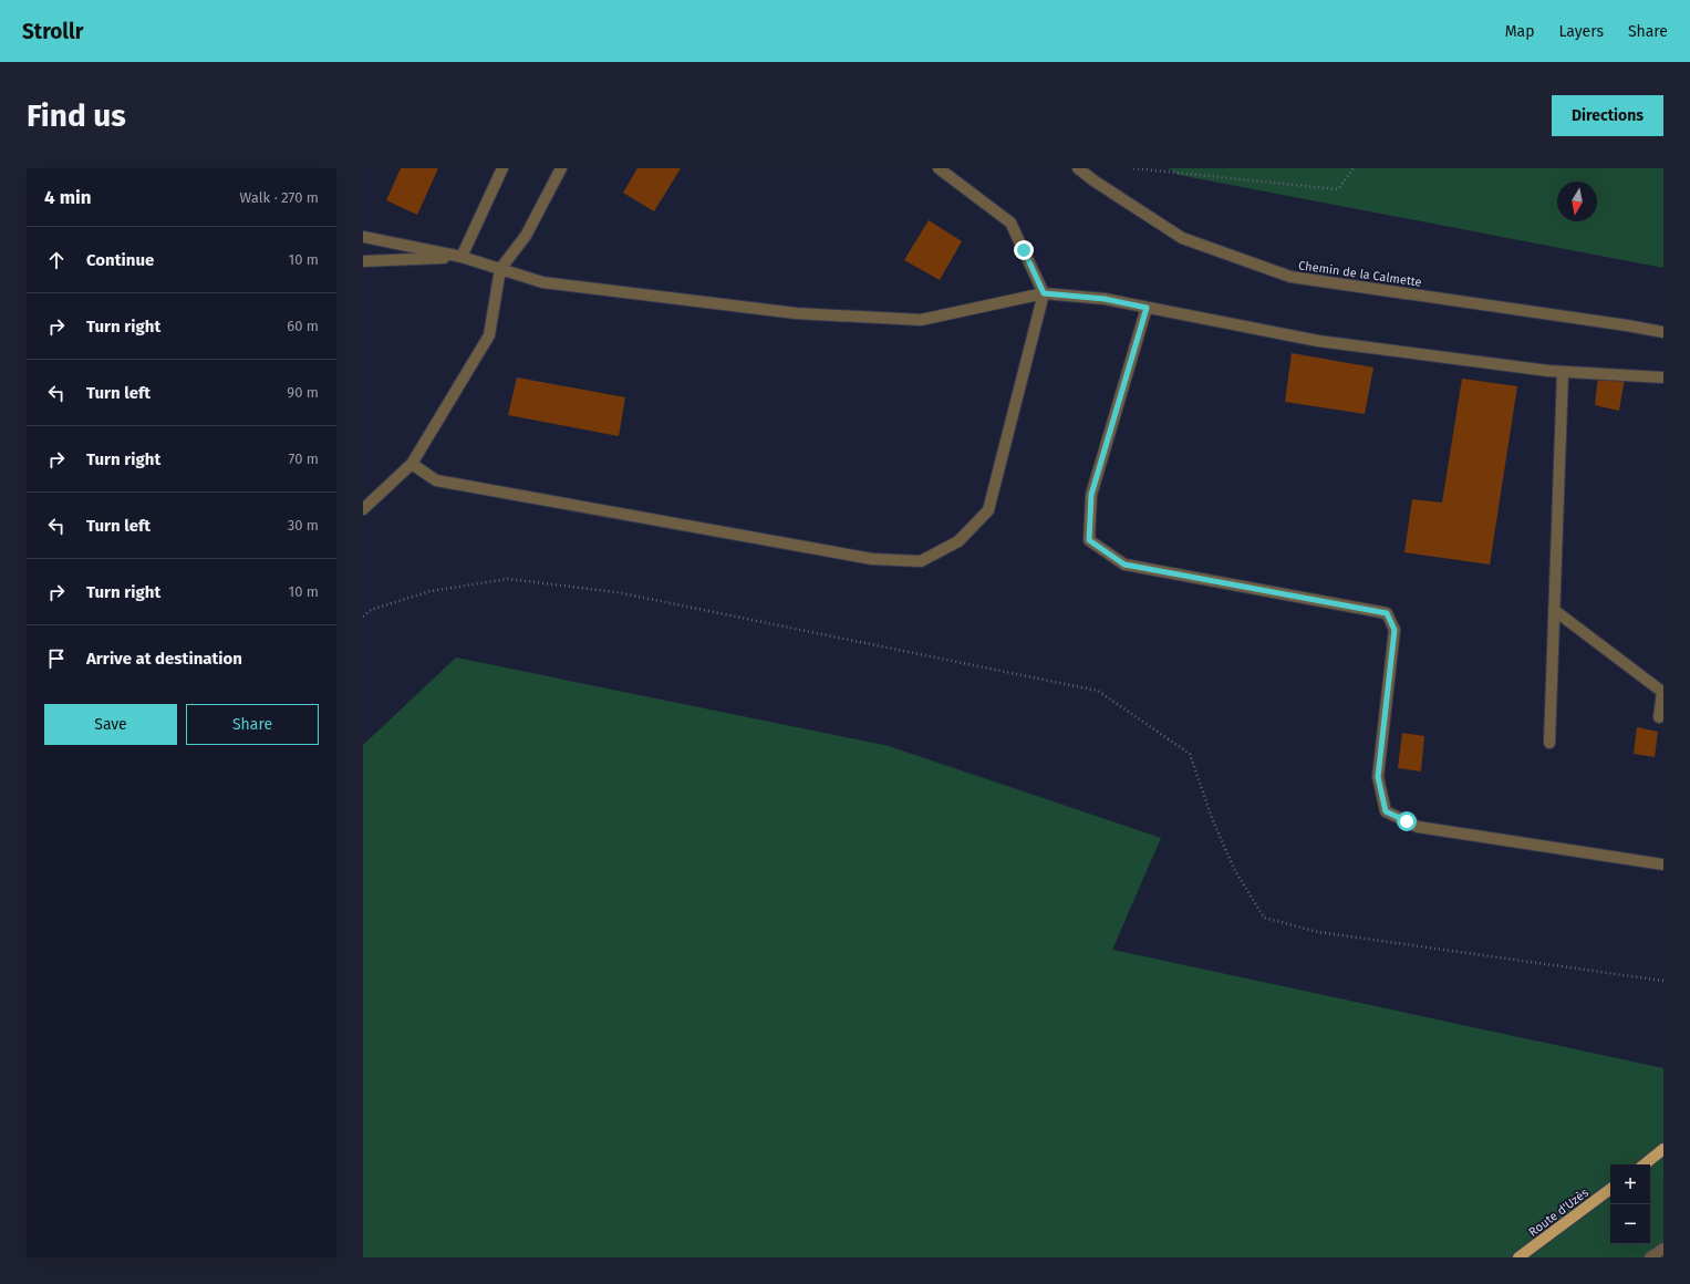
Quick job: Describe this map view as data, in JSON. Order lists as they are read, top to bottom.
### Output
{
  "streets": {
    "main road": ["Route d'Uzès"],
    "street": ["Chemin de la Calmette"]
  },
  "north": "bottom",
  "page": {
    "header": "Strollr",
    "nav": ["Map", "Layers", "Share"],
    "buttons": [
      "Directions",
      ["Save", "Share"]
    ],
    "title": "Find us",
    "heading": ["4 min", "Walk · 270 m"],
    "list": [
      ["Continue", "10 m"],
      ["Turn right", "60 m"],
      ["Turn left", "90 m"],
      ["Turn right", "70 m"],
      ["Turn left", "30 m"],
      ["Turn right", "10 m"],
      "Arrive at destination"
    ],
    "map_buttons": ["+", "−"]
  }
}
